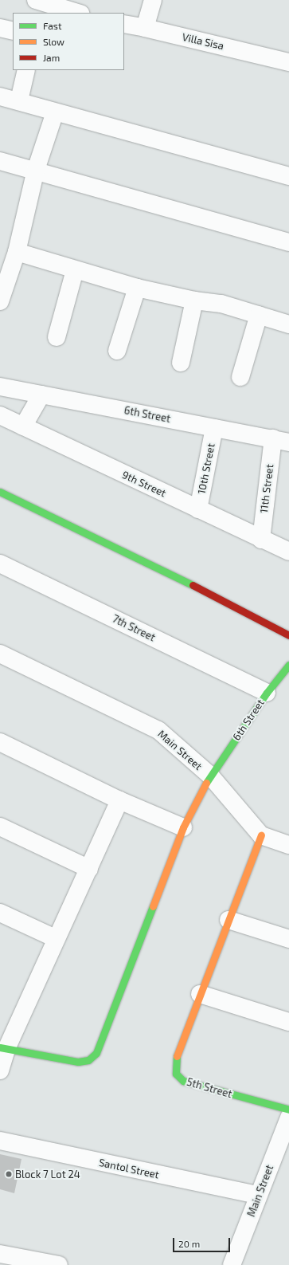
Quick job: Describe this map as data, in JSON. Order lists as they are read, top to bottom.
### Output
{
  "streets": {
    "street": [
      "Villa Sisa",
      "6th Street",
      "10th Street",
      "9th Street",
      "11th Street",
      "7th Street",
      "Main Street",
      "5th Street",
      "Santol Street"
    ]
  },
  "crossings": [
    ["6th Street", "10th Street"],
    ["6th Street", "11th Street"],
    ["6th Street", "7th Street"],
    ["6th Street", "Main Street"],
    ["10th Street", "9th Street"],
    ["9th Street", "11th Street"],
    ["Main Street", "5th Street"],
    ["Main Street", "Santol Street"]
  ],
  "places": ["Block 7 Lot 24"],
  "legend": ["Fast", "Slow", "Jam"],
  "scale_bar": "20 m"
}
